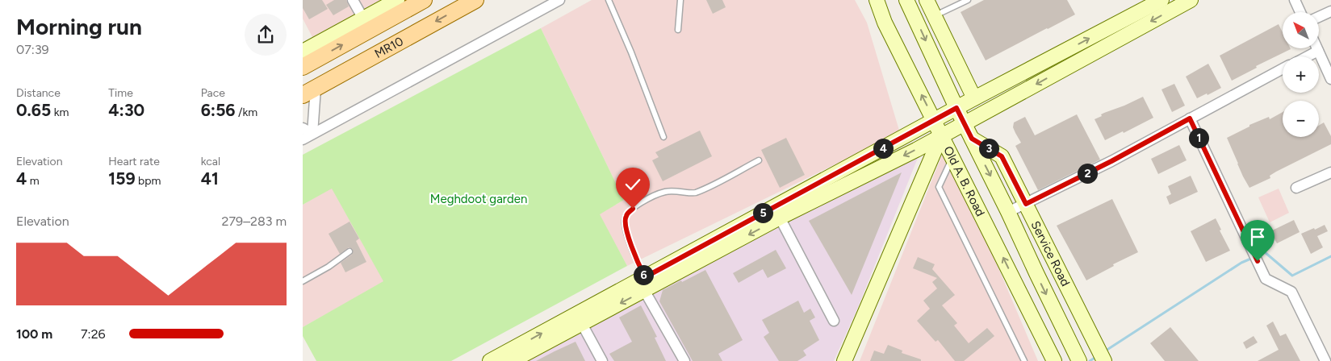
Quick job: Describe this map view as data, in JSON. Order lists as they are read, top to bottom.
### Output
{
  "streets": {
    "main road": ["MR10"],
    "street": ["Old A. B. Road", "Service Road"]
  },
  "crossings": [
    ["Old A. B. Road", "Service Road"]
  ],
  "parks": ["Meghdoot garden"],
  "north": "top left",
  "page": {
    "heading": ["Morning run", "07:39"],
    "map_buttons": ["+", "−"],
    "stats": [
      ["Distance", "0.65 km"],
      ["Time", "4:30"],
      ["Pace", "6:56 /km"],
      ["Elevation", "4 m"],
      ["Heart rate", "159 bpm"],
      ["kcal", "41"]
    ],
    "pins": [
      "1",
      "3",
      "4",
      "2",
      "5",
      "6"
    ],
    "chart": ["Elevation", "279–283 m"],
    "list": [
      {
        "name": "100 m",
        "note": "7:26"
      }
    ]
  }
}
